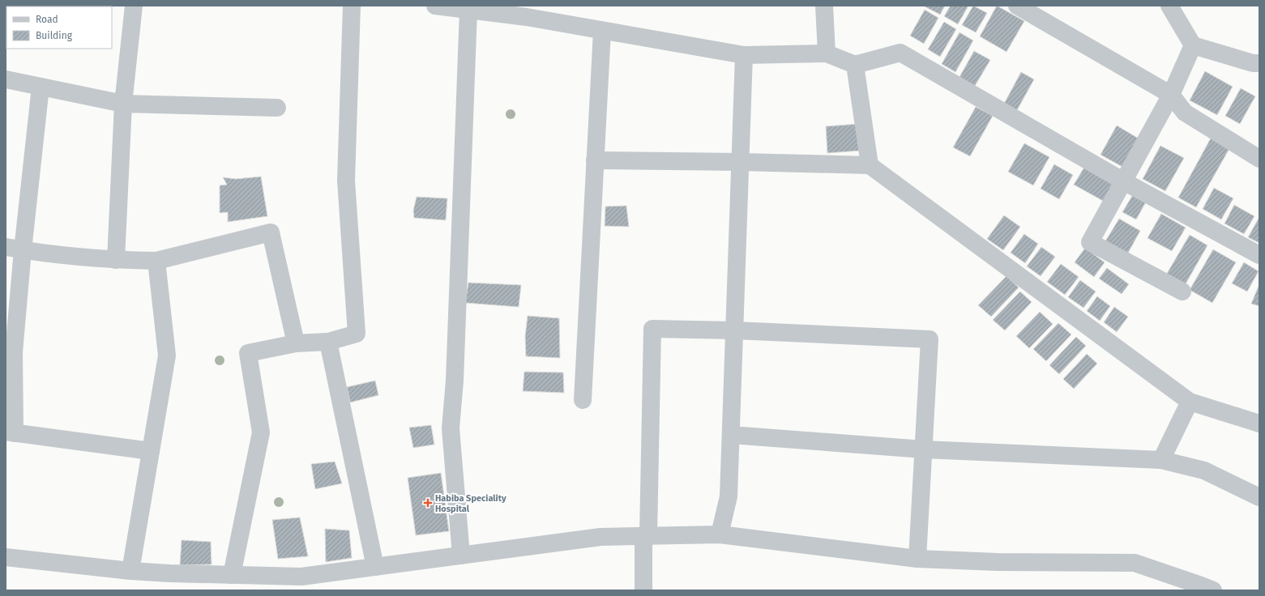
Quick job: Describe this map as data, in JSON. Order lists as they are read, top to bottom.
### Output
{
  "places": {
    "health": ["Habiba Speciality Hospital"]
  },
  "legend": ["Road", "Building"]
}
